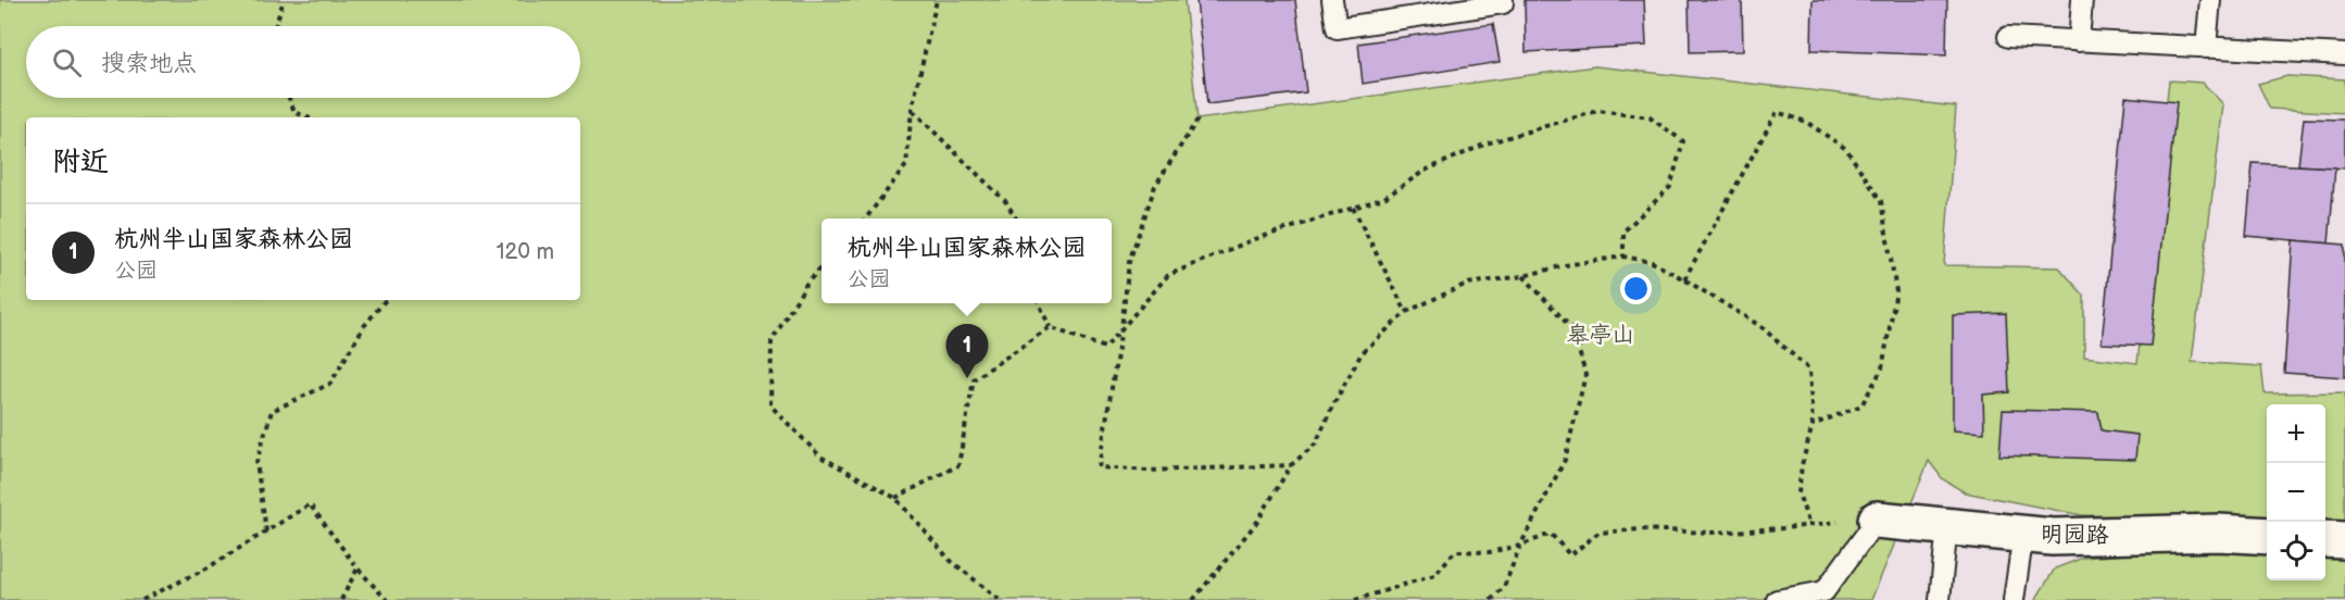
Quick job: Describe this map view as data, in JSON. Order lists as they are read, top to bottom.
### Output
{
  "streets": {
    "street": ["明园路"]
  },
  "parks": ["皋亭山"],
  "page": {
    "search": "搜索地点",
    "heading": "附近",
    "list": [
      {
        "mark": "1",
        "name": "杭州半山国家森林公园",
        "note": "公园",
        "value": "120 m"
      }
    ],
    "popup": ["杭州半山国家森林公园", "公园"],
    "pins": "1",
    "map_buttons": ["+", "−"]
  }
}
